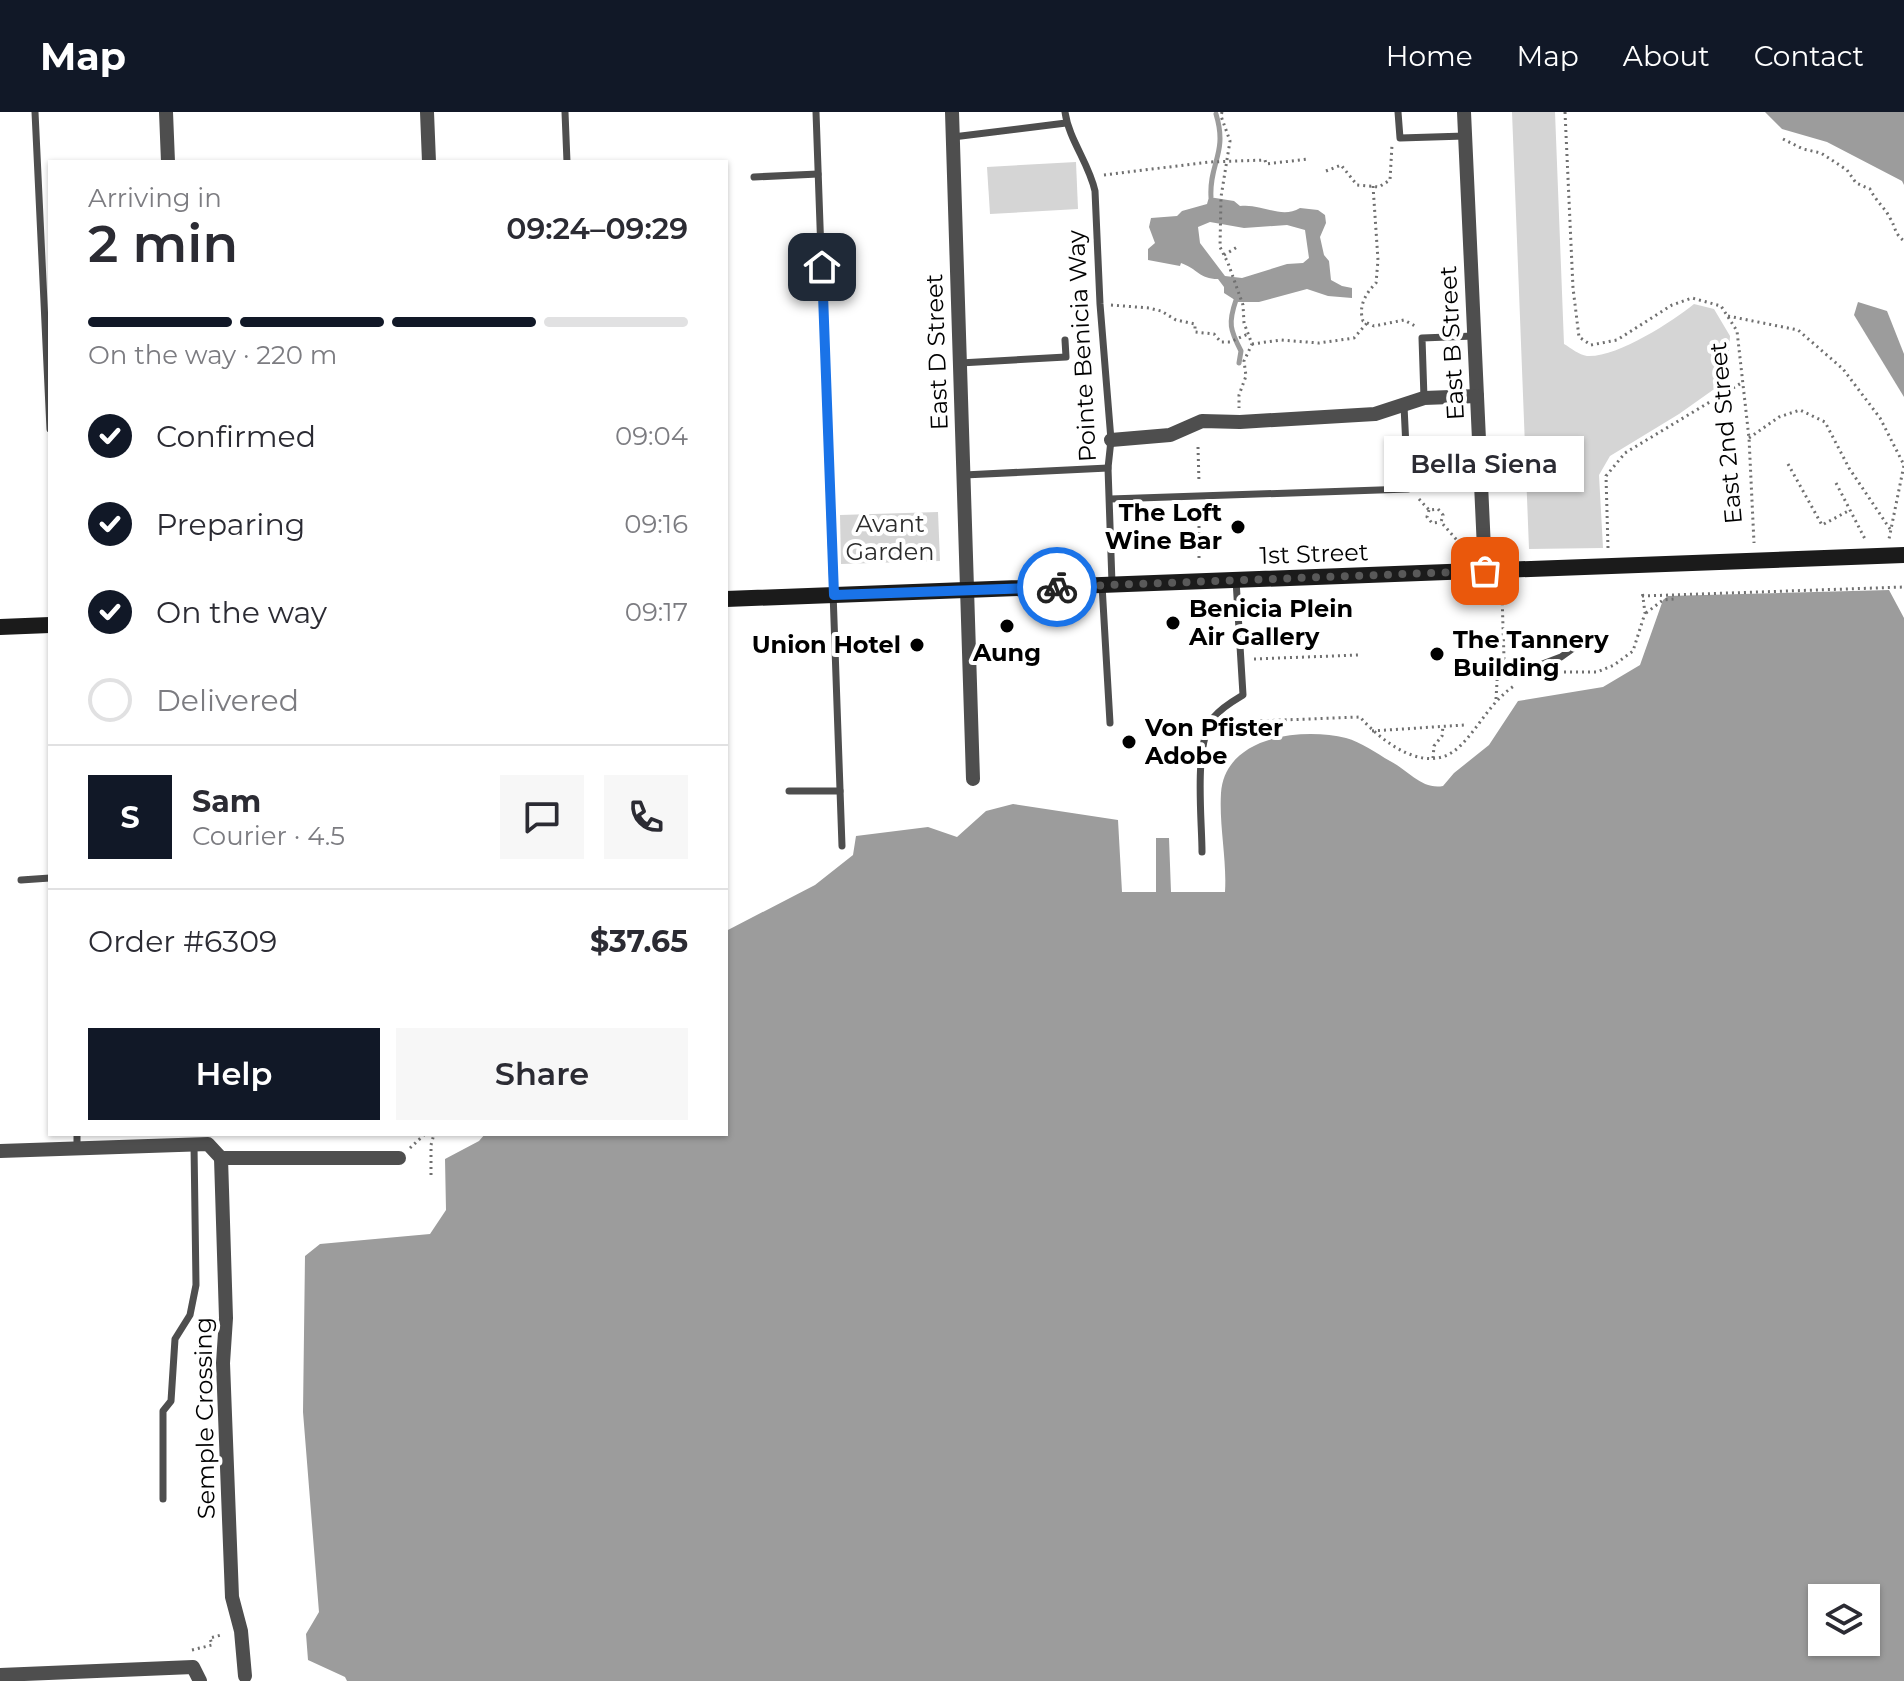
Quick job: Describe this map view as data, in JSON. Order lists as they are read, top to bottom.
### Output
{
  "streets": {
    "main road": ["1st Street"],
    "street": ["East B Street", "East D Street", "Semple Crossing"],
    "lane": ["Pointe Benicia Way"],
    "path": ["East 2nd Street"]
  },
  "crossings": [
    ["East B Street", "1st Street"],
    ["Pointe Benicia Way", "1st Street"],
    ["East D Street", "1st Street"],
    ["East 2nd Street", "1st Street"]
  ],
  "parks": ["Avant Garden"],
  "places": [
    "The Loft Wine Bar",
    "Bella Siena",
    "Benicia Plein Air Gallery",
    "Aung",
    "Union Hotel",
    "The Tannery Building",
    "Von Pfister Adobe"
  ],
  "page": {
    "header": "Map",
    "nav": [
      "Home",
      "Map",
      "About",
      "Contact"
    ],
    "heading": ["2 min", "Arriving in", "09:24–09:29"],
    "panel": [
      "Sam",
      "Courier · 4.5",
      "Order #6309",
      "$37.65"
    ],
    "bar": "On the way · 220 m",
    "list": [
      ["Confirmed", "09:04"],
      ["Preparing", "09:16"],
      ["On the way", "09:17"],
      "Delivered"
    ],
    "bubble": "Bella Siena",
    "round": "S",
    "buttons": ["Help", "Share"]
  }
}
